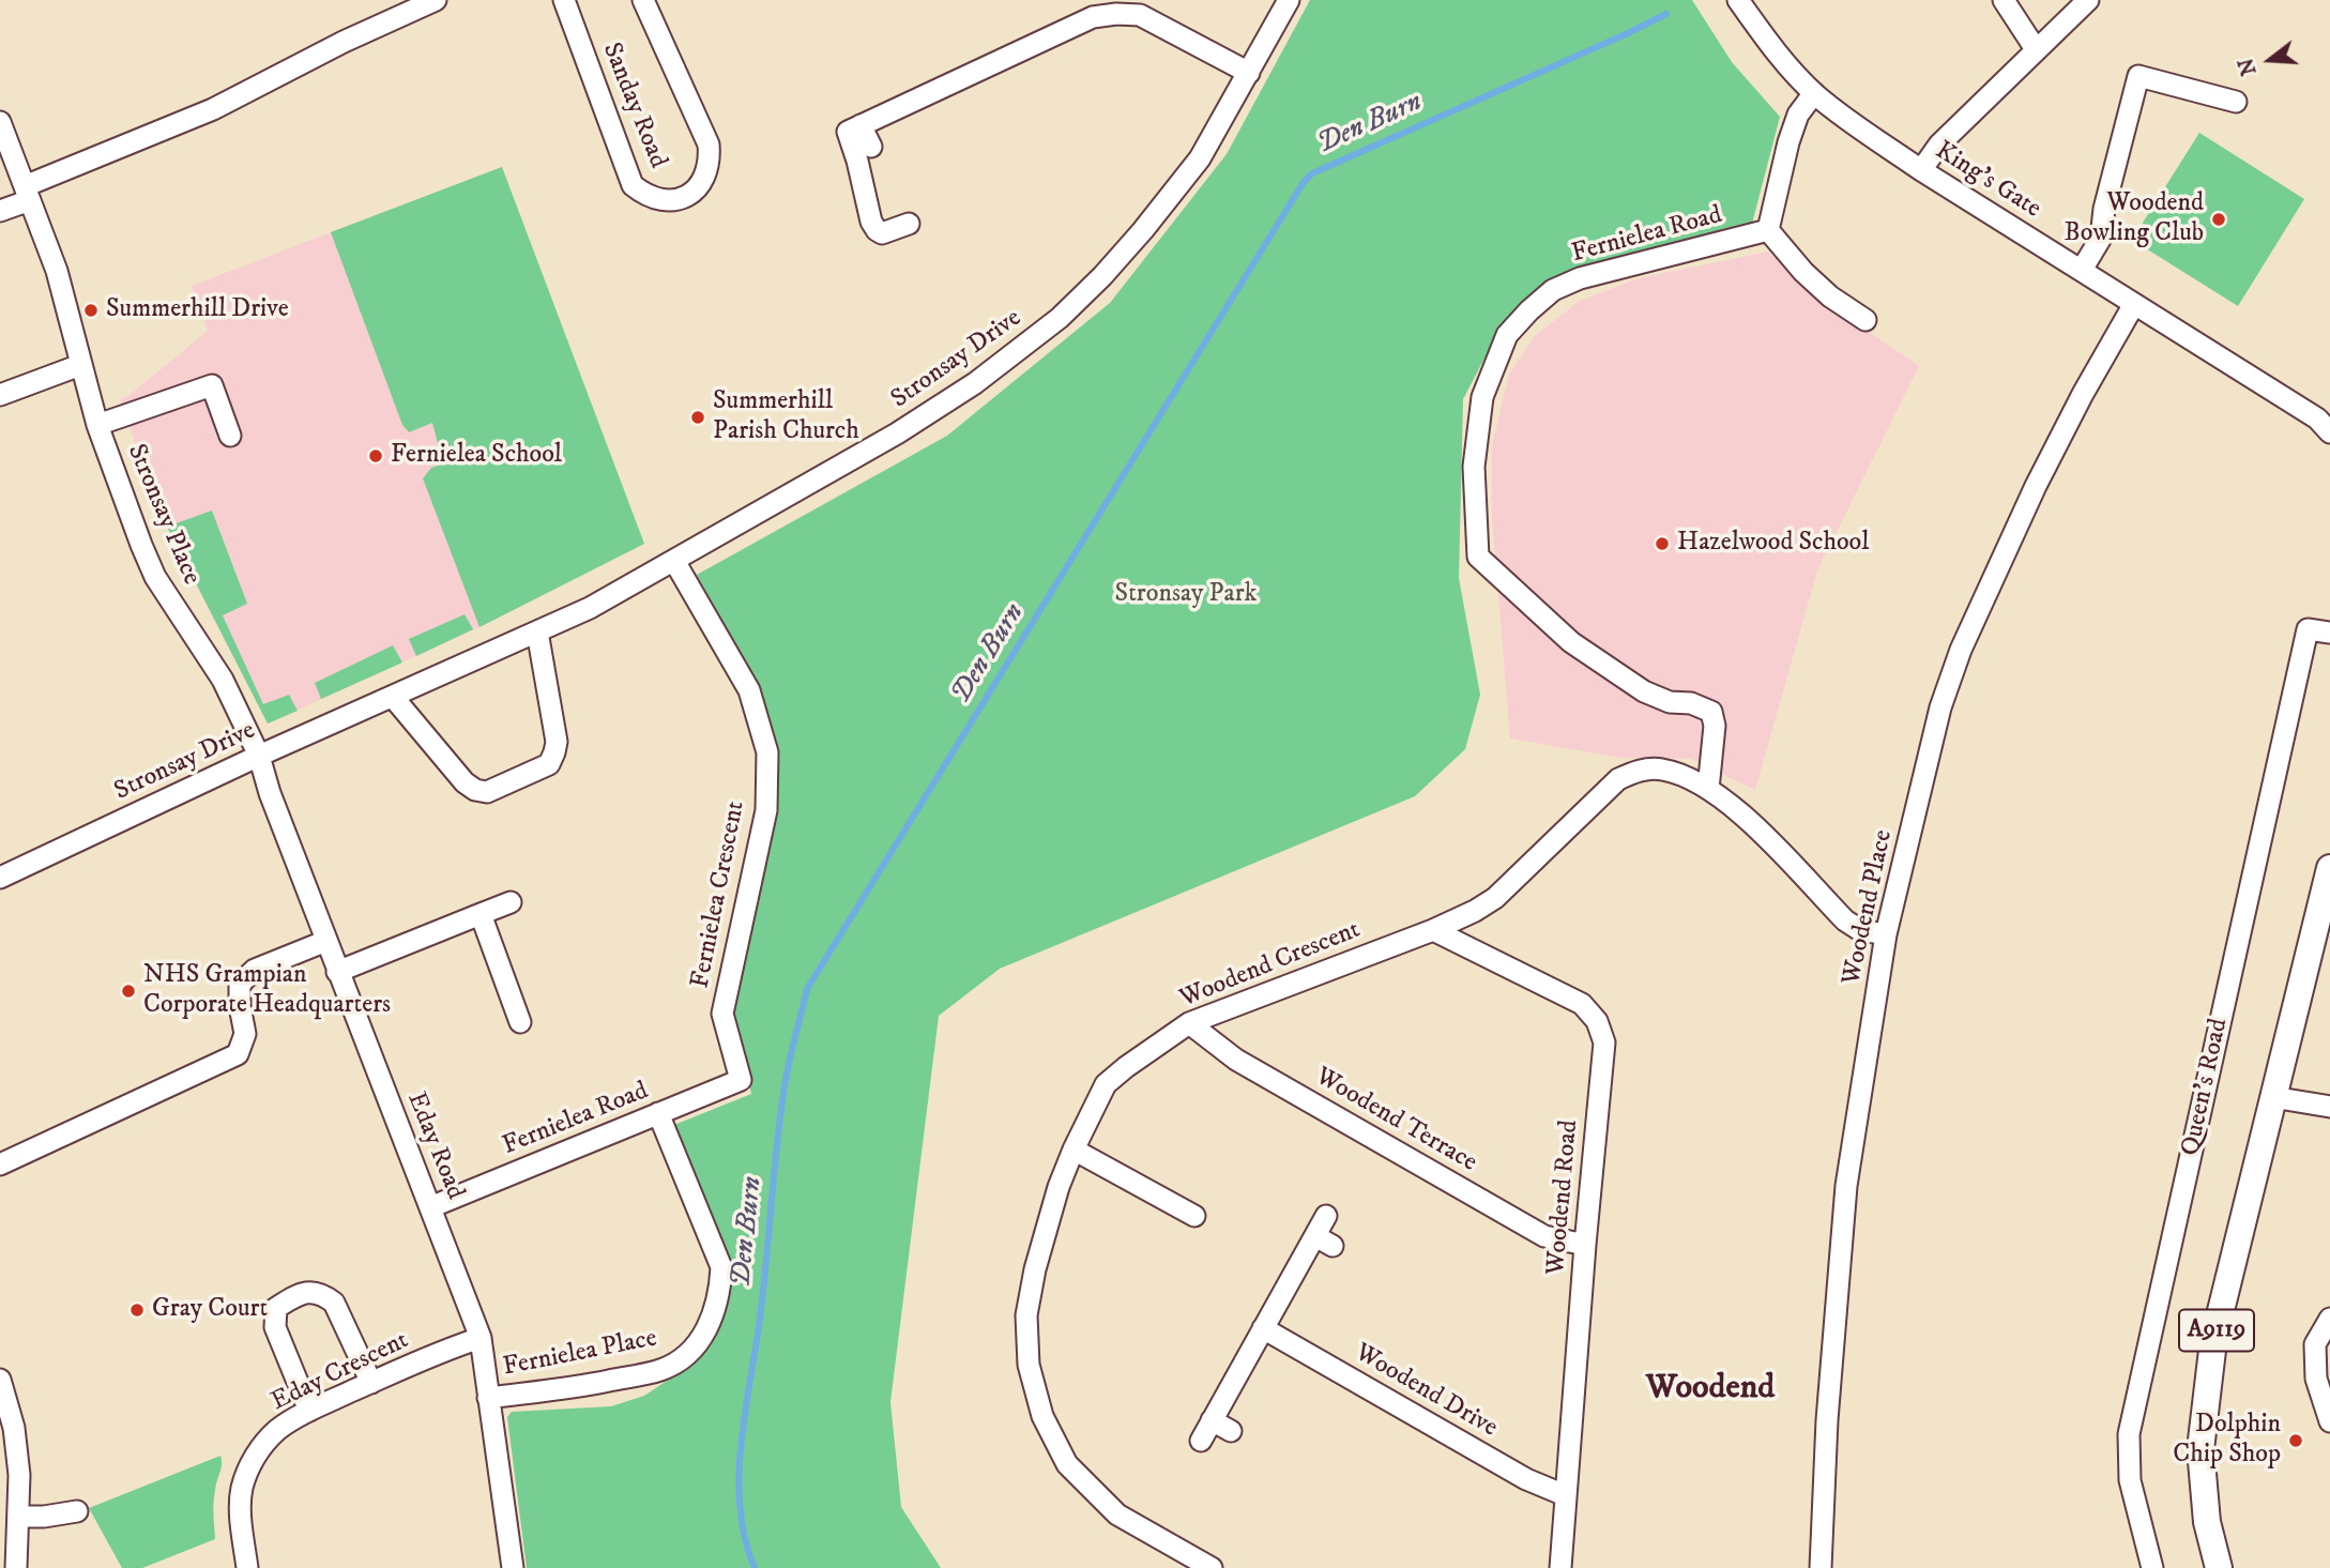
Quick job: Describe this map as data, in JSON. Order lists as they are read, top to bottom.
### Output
{
  "streets": {
    "main road": ["A9119"],
    "street": [
      "Sanday Road",
      "King's Gate",
      "Fernielea Road",
      "Stronsay Drive",
      "Stronsay Place",
      "Fernielea Crescent",
      "Woodend Place",
      "Woodend Crescent",
      "Queen's Road",
      "Woodend Terrace",
      "Eday Road",
      "Woodend Road",
      "Fernielea Place",
      "Eday Crescent",
      "Woodend Drive"
    ]
  },
  "crossings": [
    ["King's Gate", "Woodend Place"],
    ["Fernielea Road", "Fernielea Crescent"],
    ["Fernielea Road", "Woodend Crescent"],
    ["Fernielea Road", "Eday Road"],
    ["Fernielea Road", "Fernielea Place"],
    ["Stronsay Drive", "Stronsay Place"],
    ["Stronsay Drive", "Fernielea Crescent"],
    ["Stronsay Drive", "Eday Road"],
    ["Stronsay Place", "Eday Road"],
    ["Woodend Place", "Woodend Crescent"],
    ["Woodend Crescent", "Woodend Terrace"],
    ["Woodend Crescent", "Woodend Road"],
    ["Woodend Terrace", "Woodend Road"],
    ["Eday Road", "Fernielea Place"],
    ["Eday Road", "Eday Crescent"],
    ["Woodend Road", "Woodend Drive"]
  ],
  "districts": ["Woodend"],
  "water": ["Den Burn"],
  "parks": ["Stronsay Park"],
  "places": [
    "Woodend Bowling Club",
    "Summerhill Drive",
    "Summerhill Parish Church",
    "Fernielea School",
    "Hazelwood School",
    "NHS Grampian Corporate Headquarters",
    "Gray Court",
    "Dolphin Chip Shop"
  ],
  "north": "left"
}
